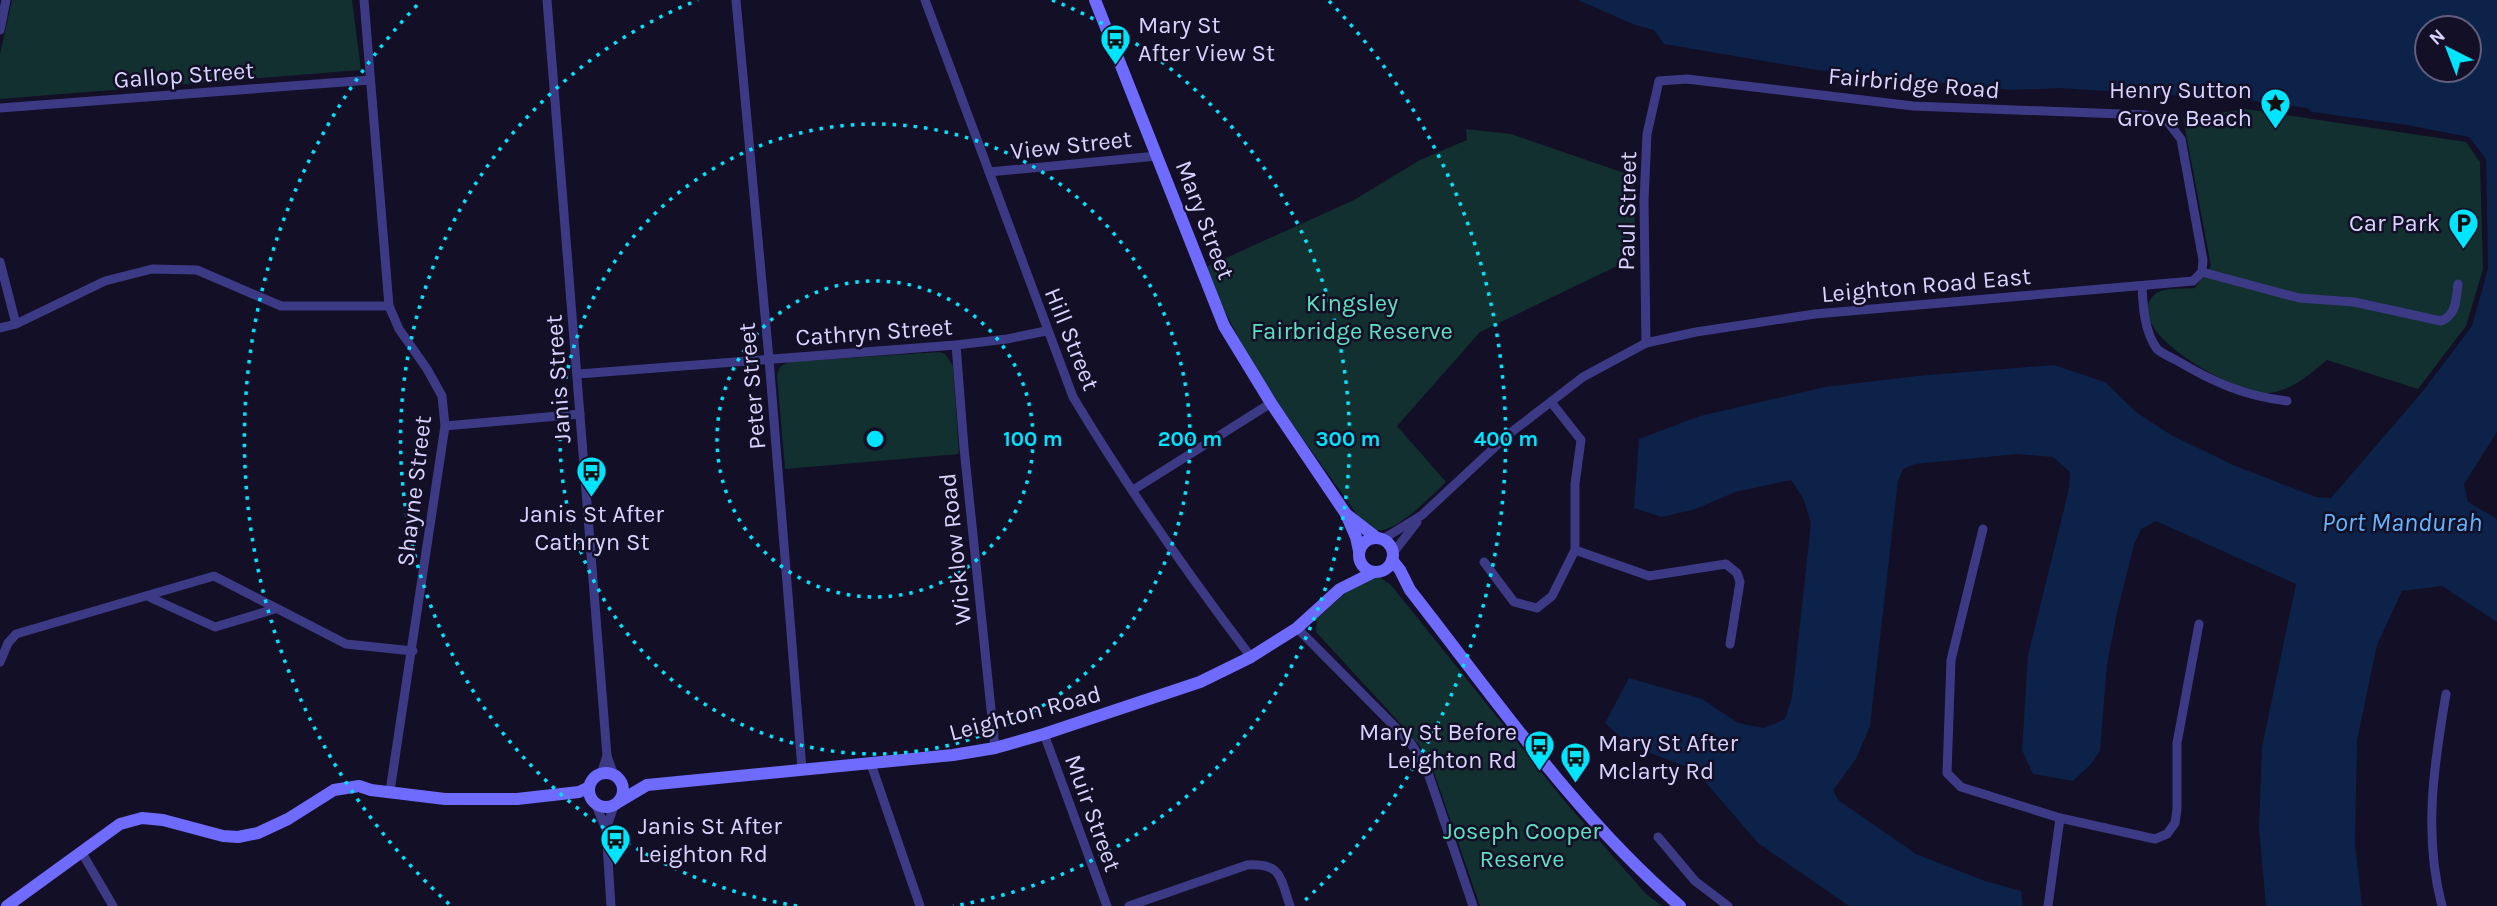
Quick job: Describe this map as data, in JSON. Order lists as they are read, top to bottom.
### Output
{
  "streets": {
    "street": [
      "Gallop Street",
      "Fairbridge Road",
      "View Street",
      "Paul Street",
      "Mary Street",
      "Leighton Road East",
      "Cathryn Street",
      "Hill Street",
      "Janis Street",
      "Peter Street",
      "Shayne Street",
      "Wicklow Road",
      "Leighton Road",
      "Muir Street"
    ]
  },
  "crossings": [
    ["Gallop Street", "Shayne Street"],
    ["Fairbridge Road", "Paul Street"],
    ["Fairbridge Road", "Leighton Road East"],
    ["View Street", "Mary Street"],
    ["View Street", "Hill Street"],
    ["Paul Street", "Leighton Road East"],
    ["Mary Street", "Leighton Road East"],
    ["Mary Street", "Leighton Road"],
    ["Leighton Road East", "Leighton Road"],
    ["Cathryn Street", "Hill Street"],
    ["Cathryn Street", "Janis Street"],
    ["Cathryn Street", "Peter Street"],
    ["Cathryn Street", "Wicklow Road"],
    ["Hill Street", "Leighton Road"],
    ["Janis Street", "Leighton Road"],
    ["Peter Street", "Leighton Road"],
    ["Wicklow Road", "Leighton Road"],
    ["Leighton Road", "Muir Street"]
  ],
  "water": ["Port Mandurah"],
  "parks": ["Kingsley Fairbridge Reserve", "Joseph Cooper Reserve"],
  "places": {
    "bus stop": [
      "Mary St After View St",
      "Janis St After Cathryn St",
      "Mary St Before Leighton Rd",
      "Mary St After Mclarty Rd",
      "Janis St After Leighton Rd"
    ],
    "place": ["Henry Sutton Grove Beach"],
    "parking": ["Car Park"]
  },
  "north": "top left",
  "rings": [
    "100 m",
    "200 m",
    "300 m",
    "400 m"
  ]
}
